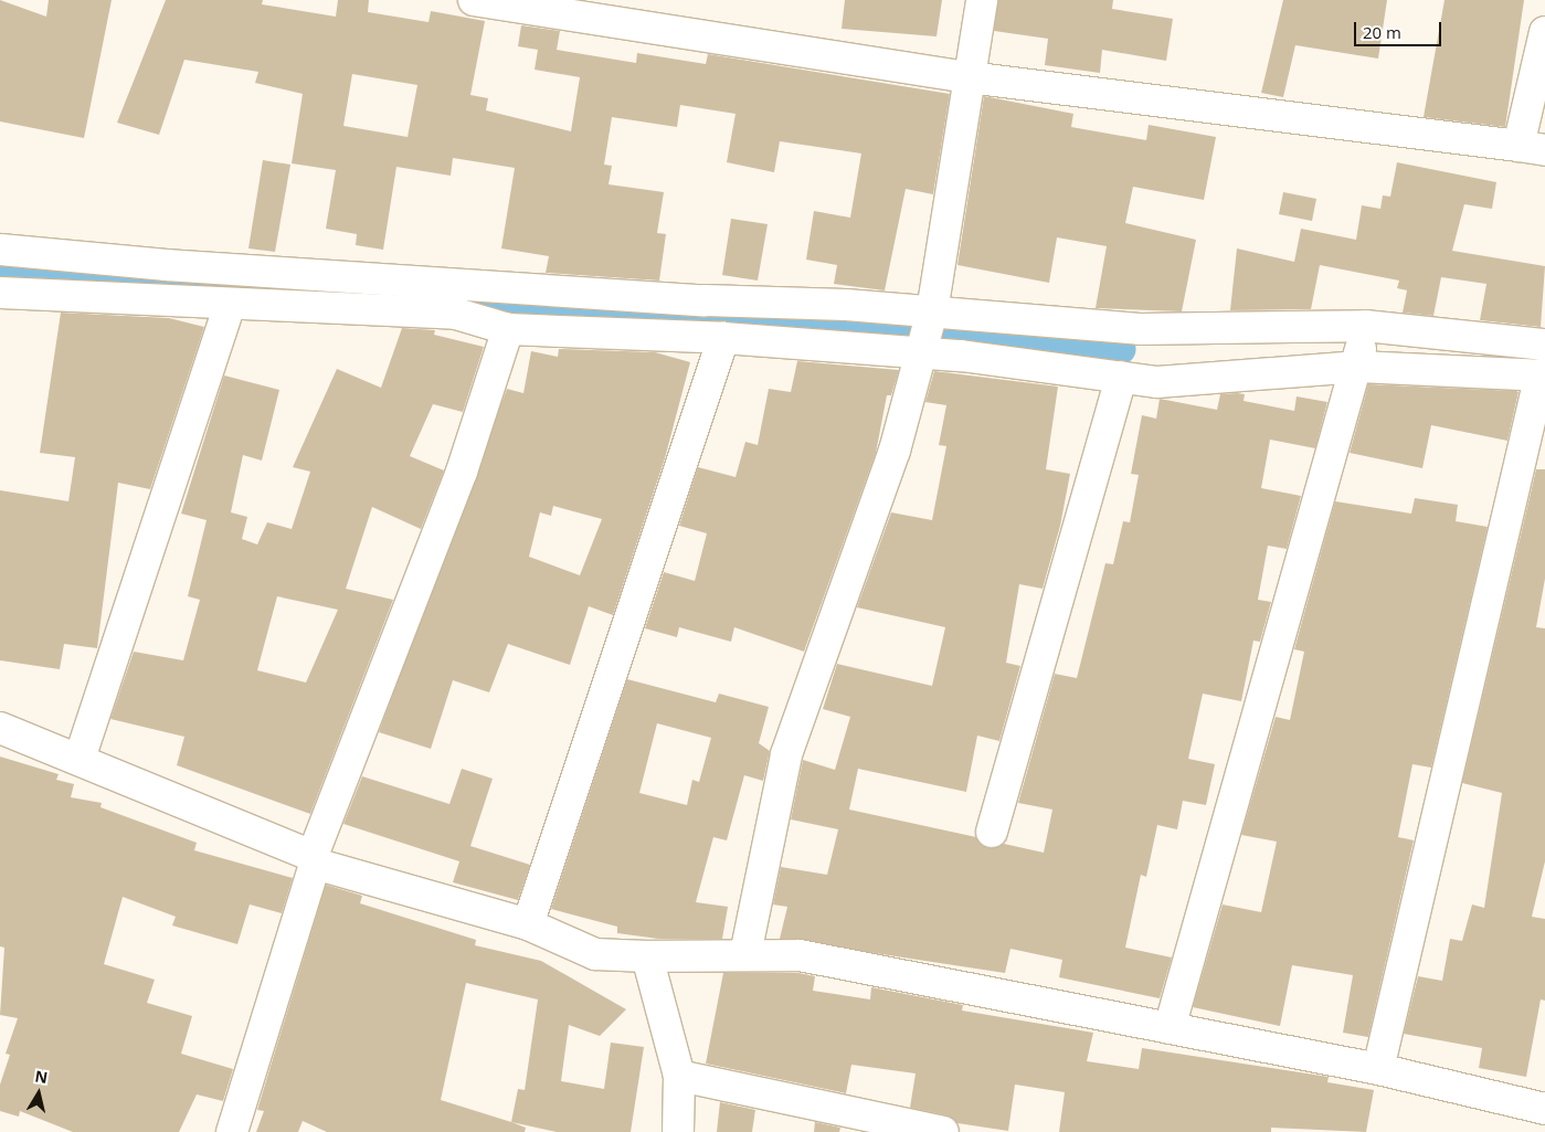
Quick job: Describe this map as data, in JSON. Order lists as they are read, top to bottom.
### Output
{
  "scale_bar": "20 m",
  "north": "top"
}
